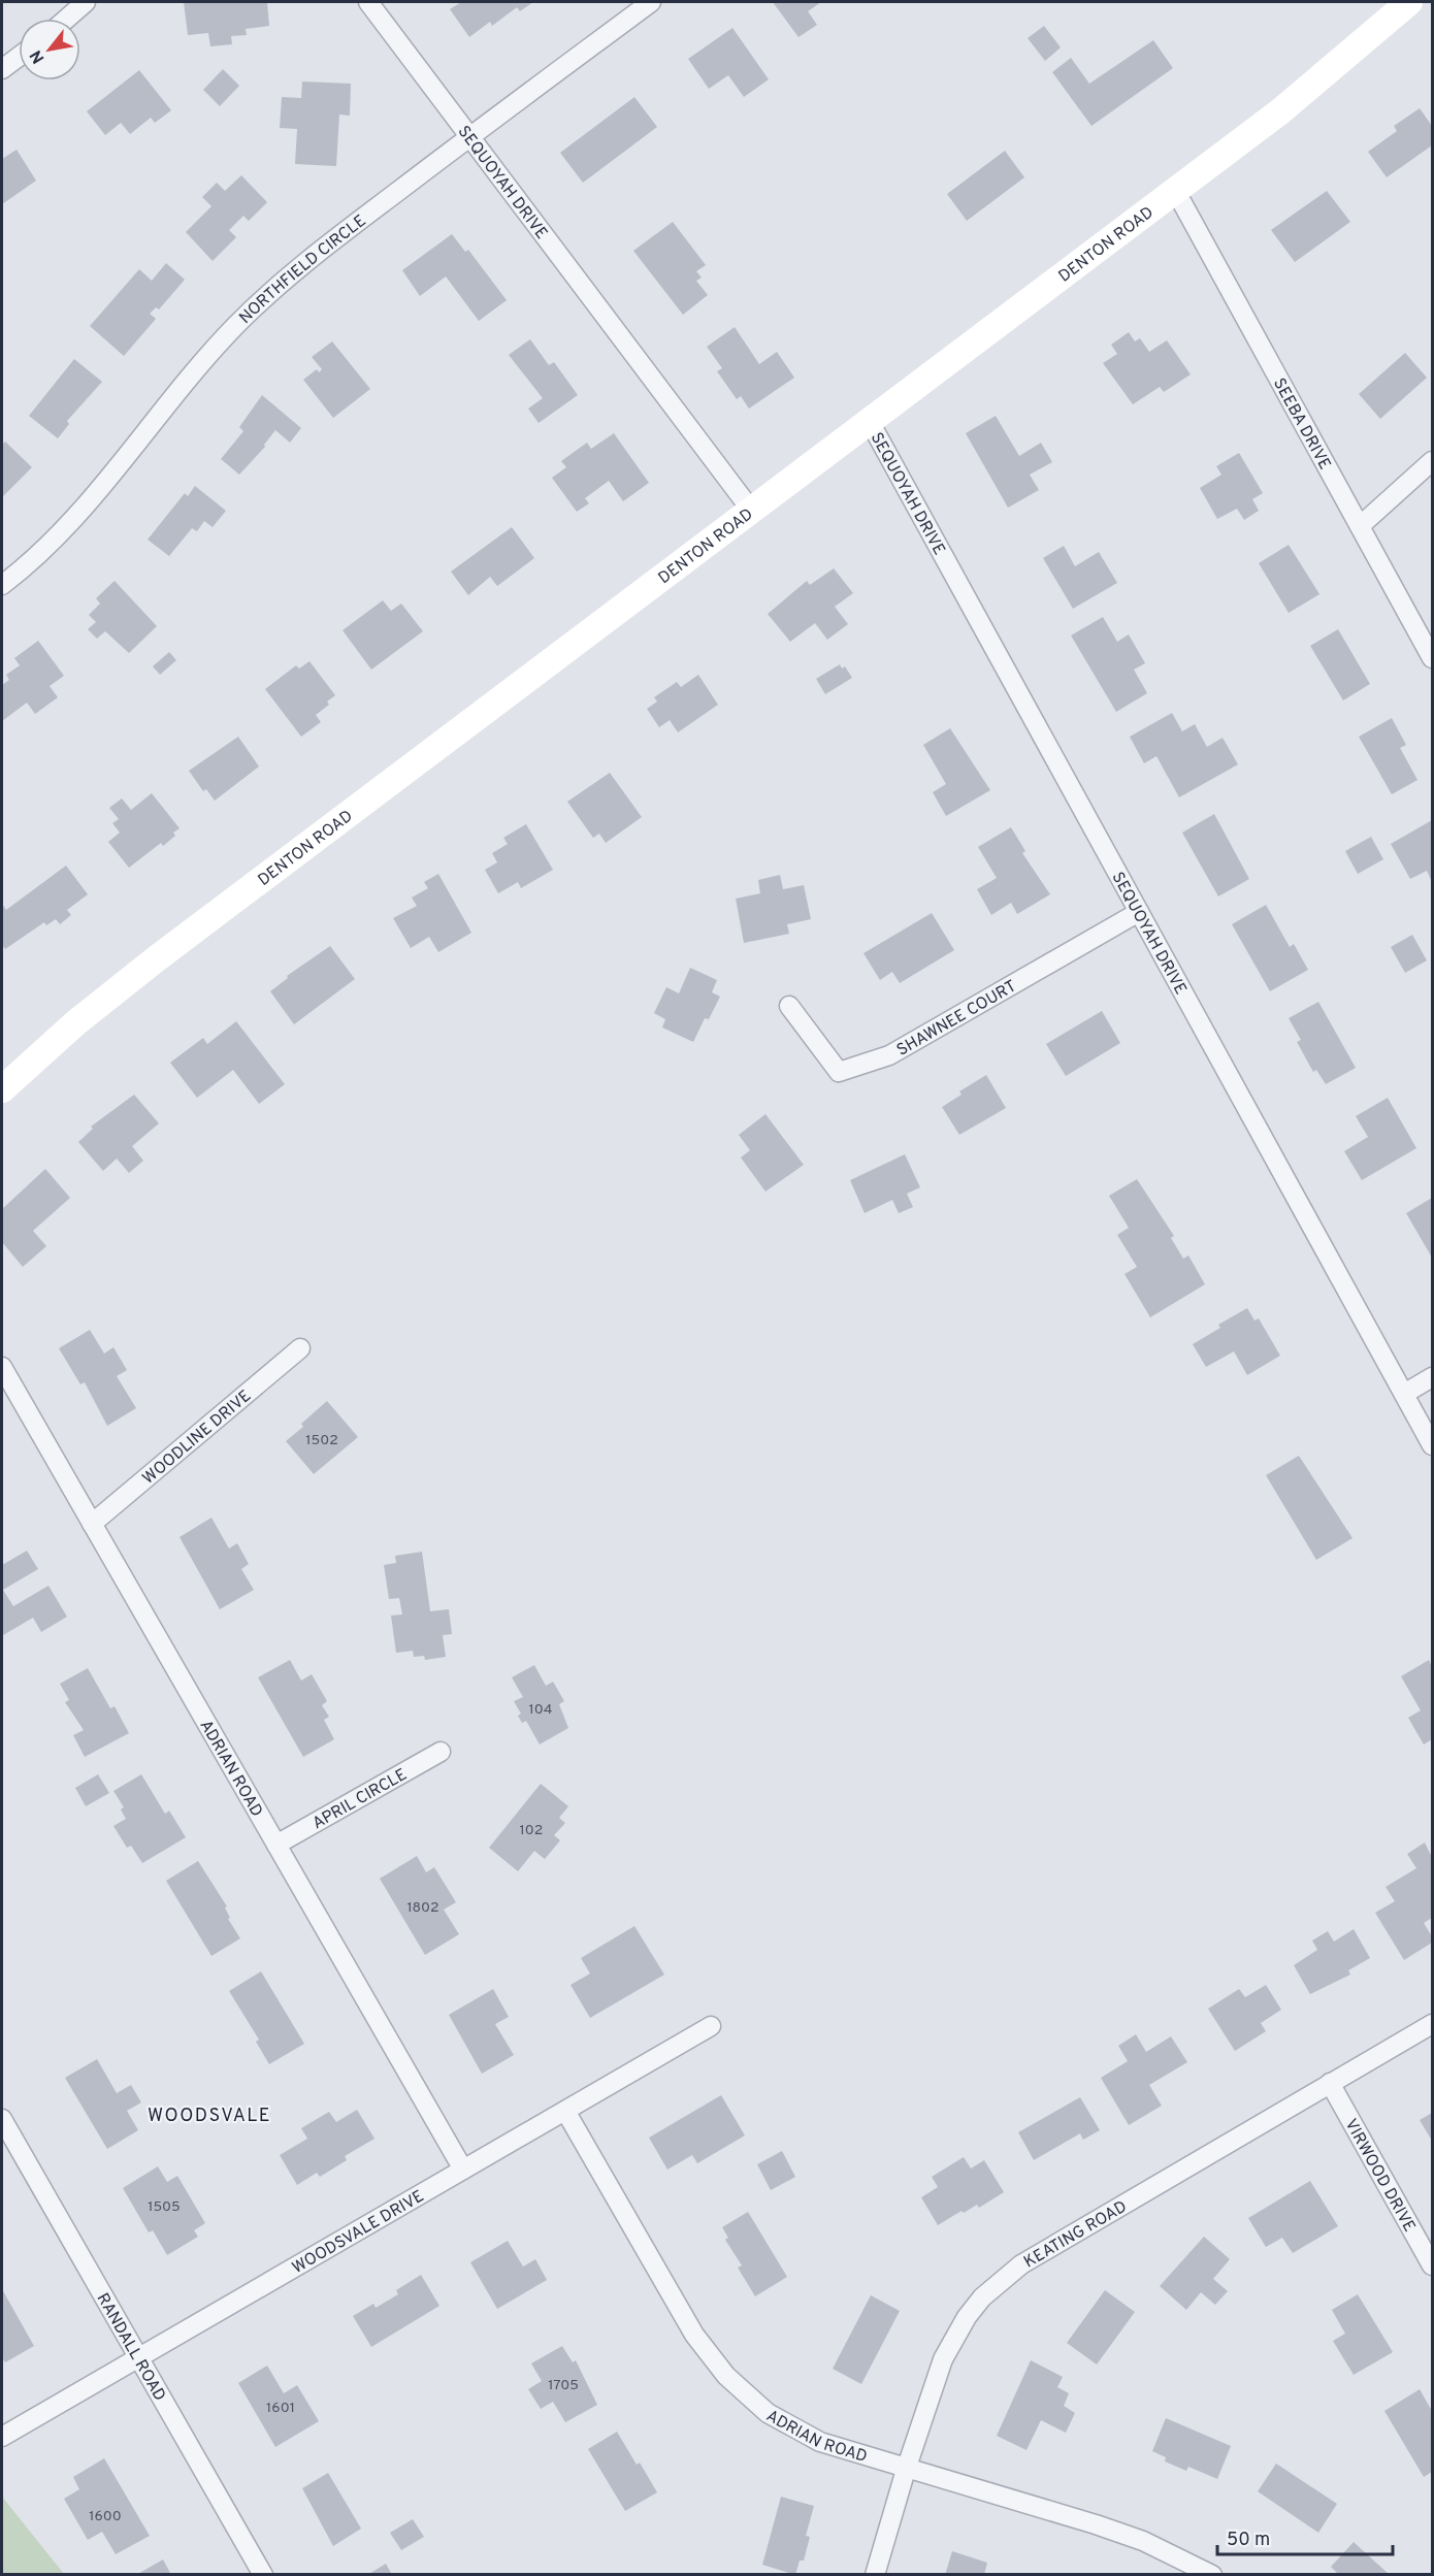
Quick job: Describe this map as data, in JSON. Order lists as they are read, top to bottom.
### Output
{
  "streets": {
    "street": [
      "SEQUOYAH DRIVE",
      "DENTON ROAD",
      "NORTHFIELD CIRCLE",
      "SEEBA DRIVE",
      "SHAWNEE COURT",
      "WOODLINE DRIVE",
      "ADRIAN ROAD",
      "APRIL CIRCLE",
      "VIRWOOD DRIVE",
      "WOODSVALE DRIVE",
      "KEATING ROAD",
      "RANDALL ROAD"
    ]
  },
  "crossings": [
    ["SEQUOYAH DRIVE", "DENTON ROAD"],
    ["SEQUOYAH DRIVE", "NORTHFIELD CIRCLE"],
    ["SEQUOYAH DRIVE", "SHAWNEE COURT"],
    ["DENTON ROAD", "SEEBA DRIVE"],
    ["WOODLINE DRIVE", "ADRIAN ROAD"],
    ["ADRIAN ROAD", "APRIL CIRCLE"],
    ["ADRIAN ROAD", "WOODSVALE DRIVE"],
    ["ADRIAN ROAD", "KEATING ROAD"],
    ["VIRWOOD DRIVE", "KEATING ROAD"],
    ["WOODSVALE DRIVE", "RANDALL ROAD"]
  ],
  "districts": ["WOODSVALE"],
  "house_numbers": [
    "1502",
    "104",
    "102",
    "1802",
    "1505",
    "1705",
    "1601",
    "1600"
  ],
  "scale_bar": "50 m",
  "north": "bottom left"
}
